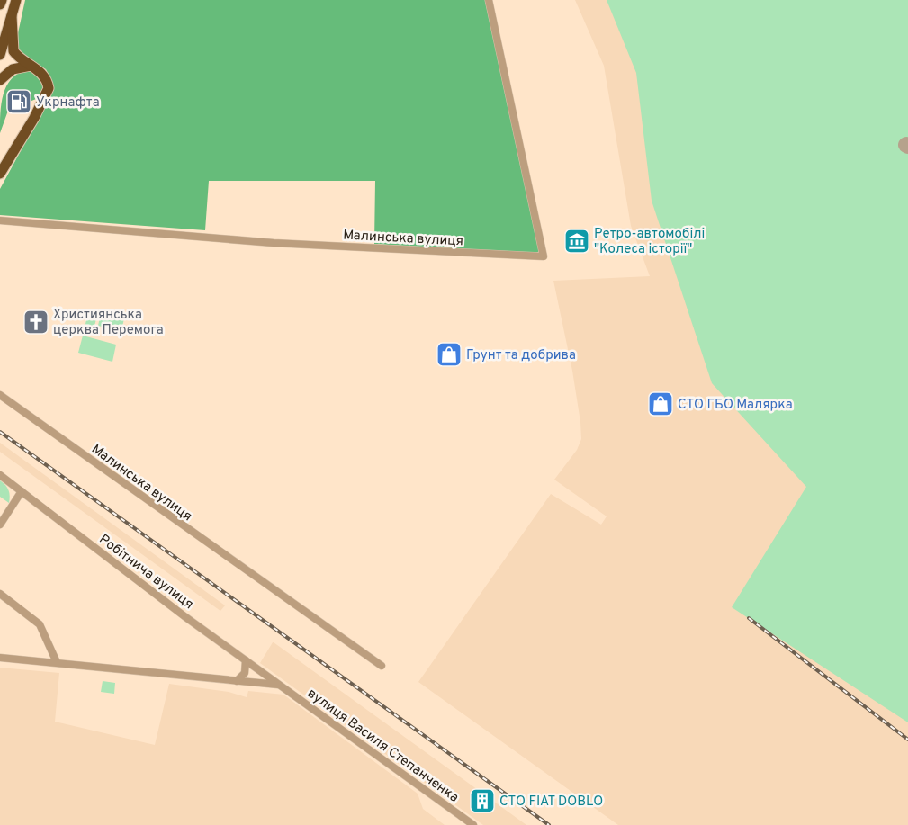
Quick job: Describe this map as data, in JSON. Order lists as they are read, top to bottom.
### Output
{
  "streets": {
    "street": ["Малинська вулиця", "Робітнича вулиця", "вулиця Василя Степанченка"]
  },
  "crossings": [
    ["Робітнича вулиця", "вулиця Василя Степанченка"]
  ],
  "places": {
    "fuel station": ["Укрнафта"],
    "museum": ["Ретро-автомобілі \"Колеса історії\""],
    "church": ["Християнська церква Перемога"],
    "shop": ["Грунт та добрива", "СТО ГБО Малярка"],
    "building": ["СТО FIAT DOBLO"]
  }
}
